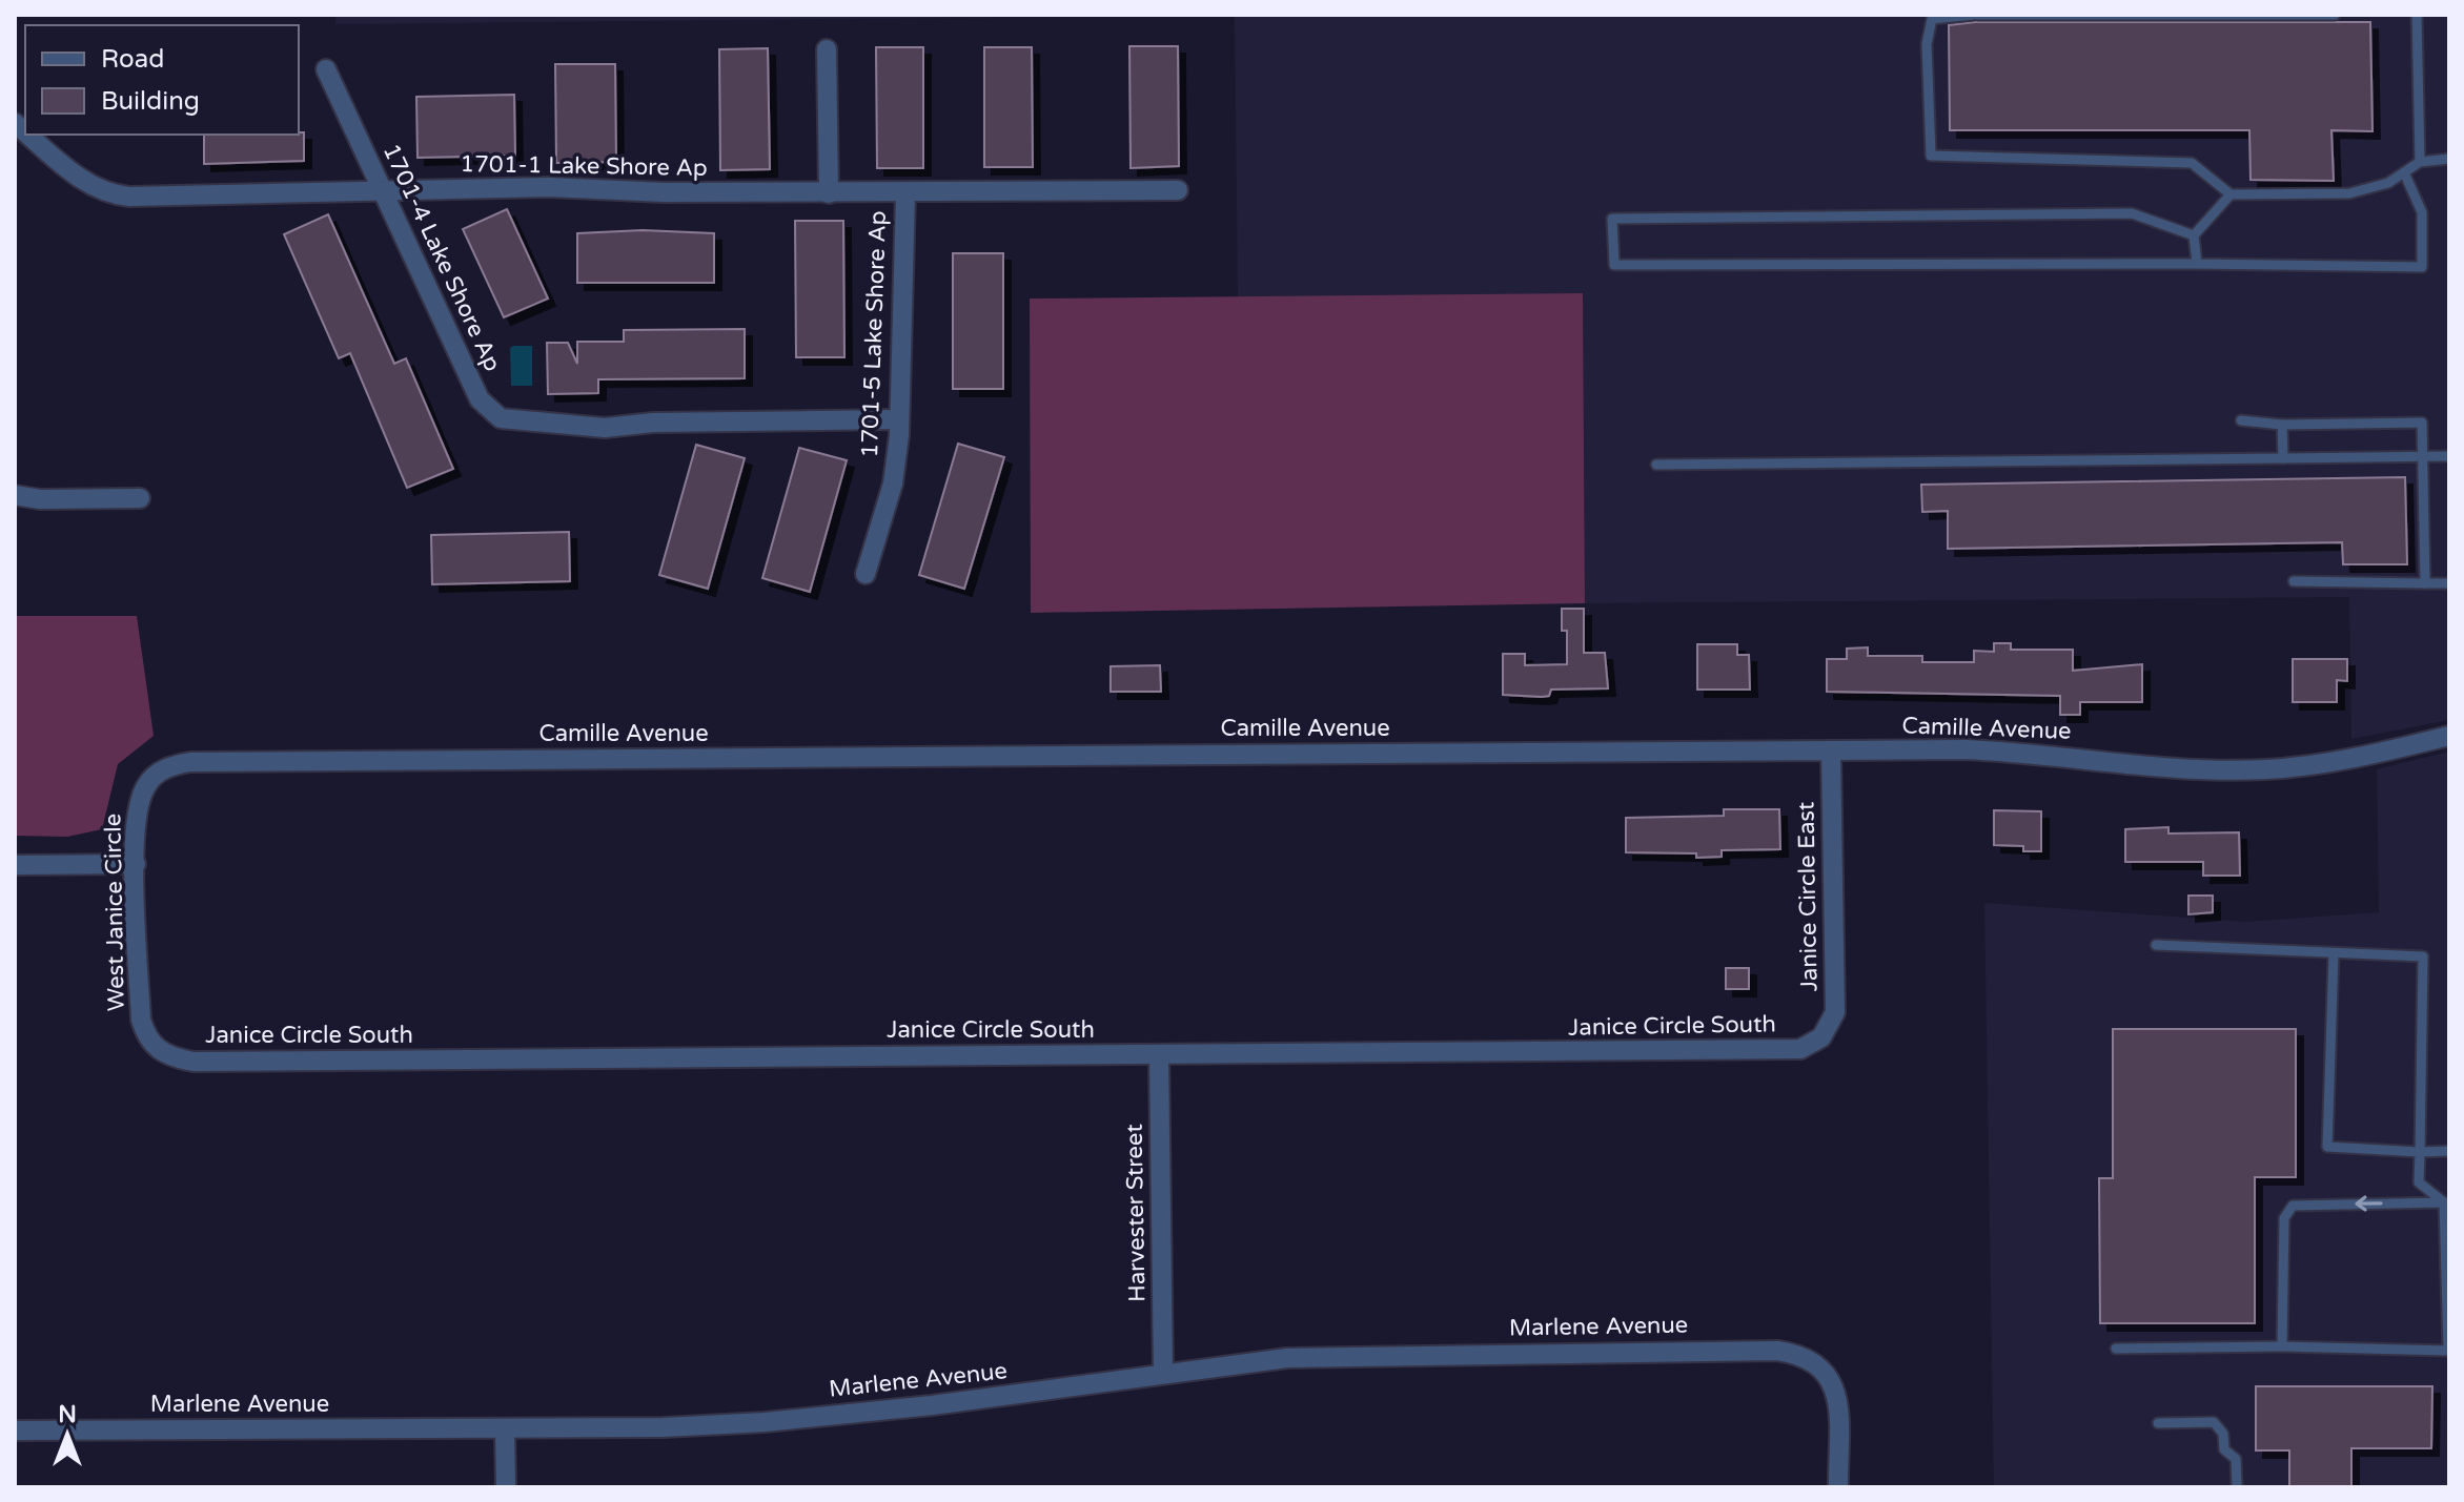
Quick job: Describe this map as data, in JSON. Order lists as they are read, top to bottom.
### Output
{
  "streets": {
    "street": [
      "1701-1 Lake Shore Ap",
      "1701-4 Lake Shore Ap",
      "1701-5 Lake Shore Ap",
      "Camille Avenue",
      "Janice Circle East",
      "West Janice Circle",
      "Janice Circle South",
      "Harvester Street",
      "Marlene Avenue"
    ]
  },
  "crossings": [
    ["1701-1 Lake Shore Ap", "1701-4 Lake Shore Ap"],
    ["1701-1 Lake Shore Ap", "1701-5 Lake Shore Ap"],
    ["1701-4 Lake Shore Ap", "1701-5 Lake Shore Ap"],
    ["Camille Avenue", "Janice Circle East"],
    ["Camille Avenue", "West Janice Circle"],
    ["Janice Circle East", "Janice Circle South"],
    ["West Janice Circle", "Janice Circle South"],
    ["Janice Circle South", "Harvester Street"],
    ["Harvester Street", "Marlene Avenue"]
  ],
  "legend": ["Road", "Building"],
  "north": "top"
}
